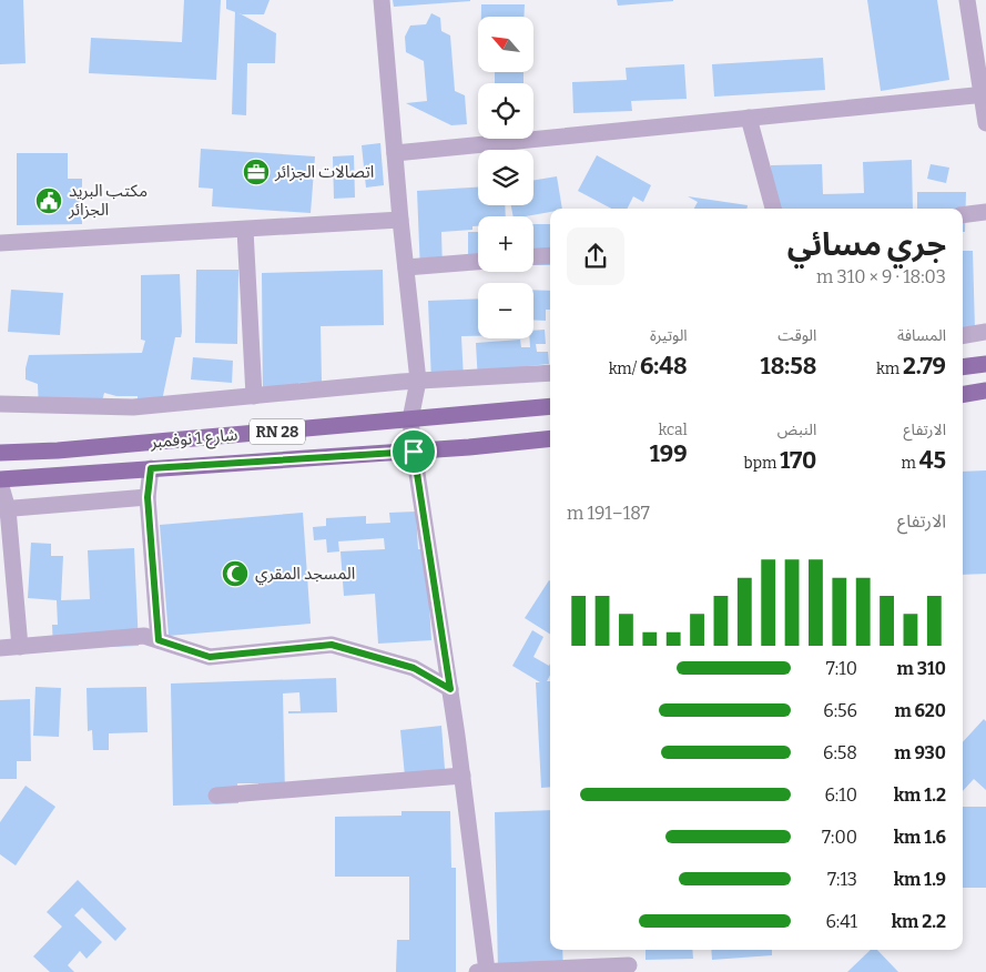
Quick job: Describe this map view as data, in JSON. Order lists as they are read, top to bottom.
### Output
{
  "streets": {
    "main road": ["RN 28", "شارع 1 نوفمبر"]
  },
  "places": {
    "office": ["اتصالات الجزائر"],
    "public building": ["مكتب البريد الجزائر"],
    "mosque": ["المسجد المقري"]
  },
  "north": "top left",
  "page": {
    "map_buttons": ["+", "−"],
    "heading": ["جري مسائي", "18:03 · 9 × 310 m"],
    "stats": [
      ["المسافة", "2.79 km"],
      ["الوقت", "18:58"],
      ["الوتيرة", "6:48 /km"],
      ["الارتفاع", "45 m"],
      ["النبض", "170 bpm"],
      ["kcal", "199"]
    ],
    "chart": ["الارتفاع", "187–191 m"],
    "list": [
      {
        "name": "310 m",
        "note": "7:10"
      },
      {
        "name": "620 m",
        "note": "6:56"
      },
      {
        "name": "930 m",
        "note": "6:58"
      },
      {
        "name": "1.2 km",
        "note": "6:10"
      },
      {
        "name": "1.6 km",
        "note": "7:00"
      },
      {
        "name": "1.9 km",
        "note": "7:13"
      },
      {
        "name": "2.2 km",
        "note": "6:41"
      }
    ]
  }
}
